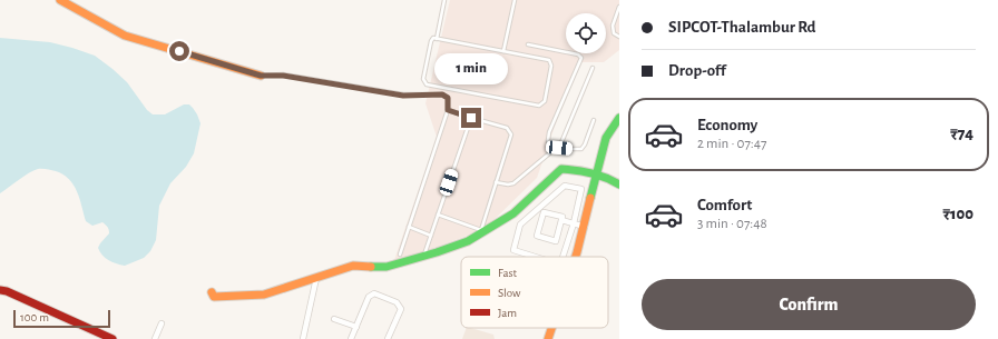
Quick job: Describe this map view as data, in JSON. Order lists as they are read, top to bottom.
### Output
{
  "legend": ["Fast", "Slow", "Jam"],
  "scale_bar": "100 m",
  "page": {
    "banner": ["SIPCOT-Thalambur Rd", "Drop-off"],
    "bubble": "1 min",
    "list": [
      {
        "name": "Economy",
        "note": "2 min · 07:47",
        "value": "₹74"
      },
      {
        "name": "Comfort",
        "note": "3 min · 07:48",
        "value": "₹100"
      }
    ],
    "buttons": "Confirm",
    "scale": "100 m"
  }
}
